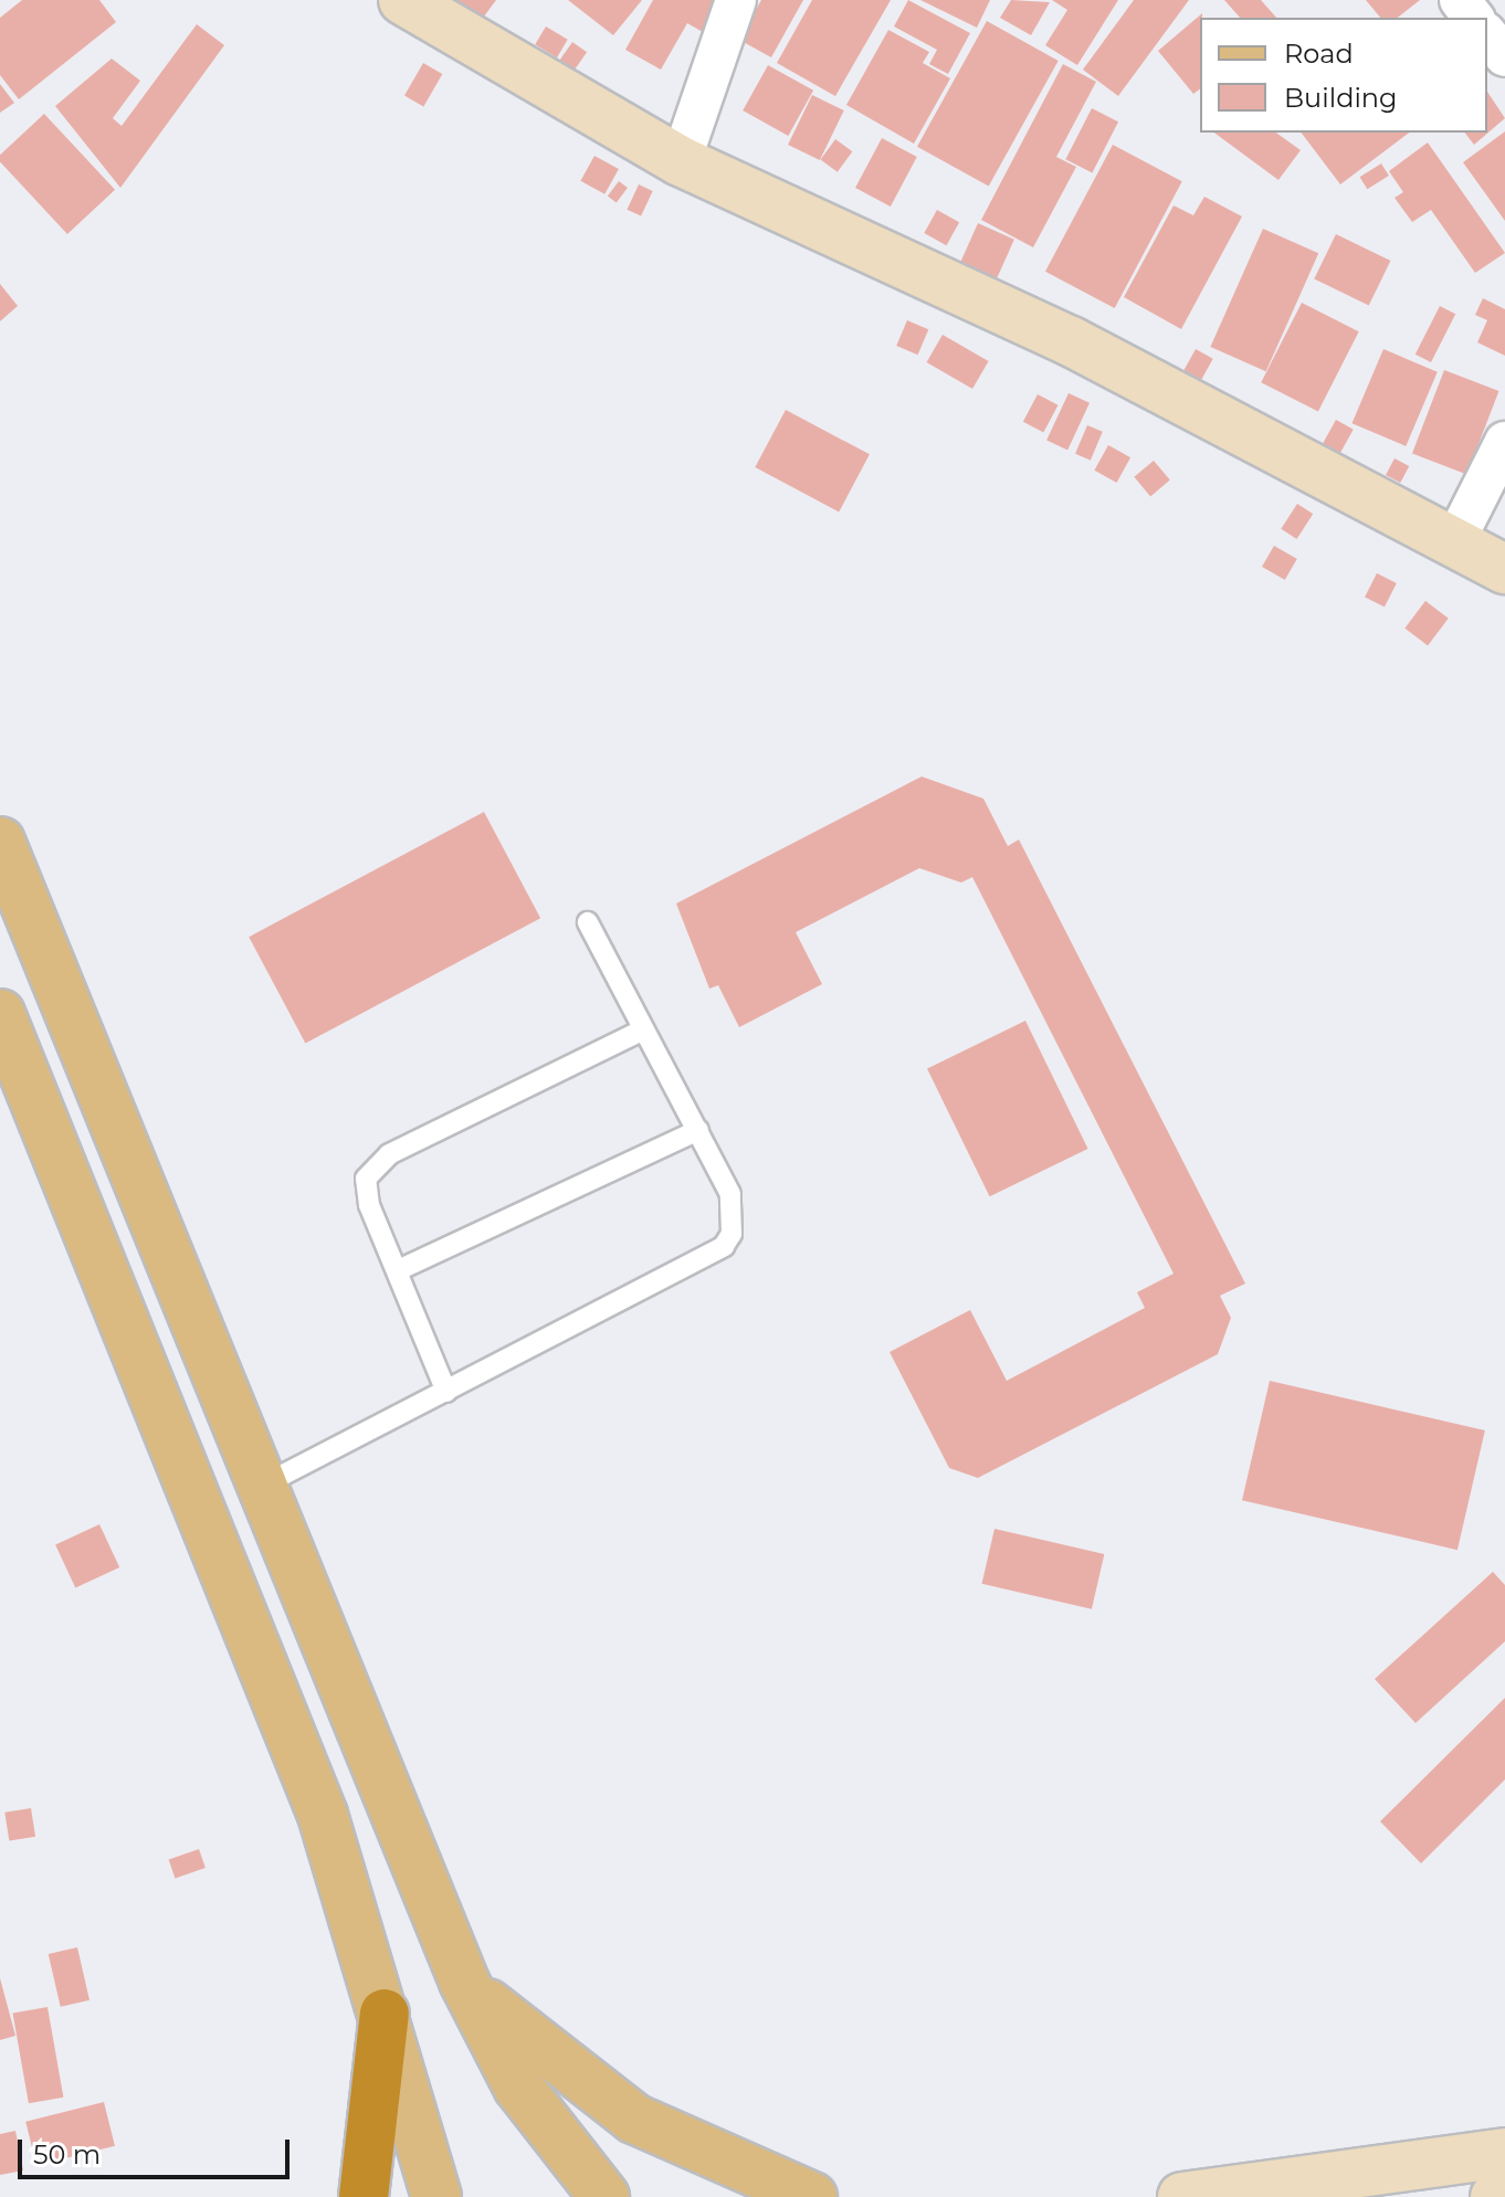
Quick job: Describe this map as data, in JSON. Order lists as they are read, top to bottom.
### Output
{
  "legend": ["Road", "Building"],
  "scale_bar": "50 m"
}
